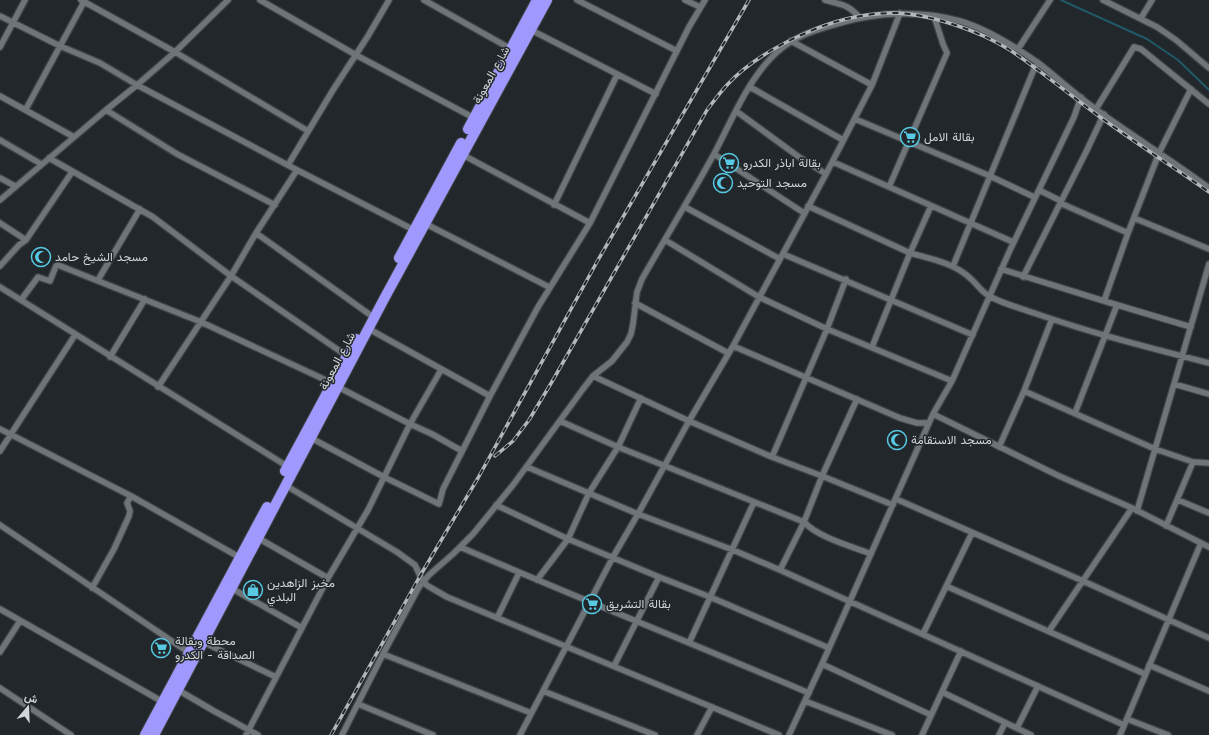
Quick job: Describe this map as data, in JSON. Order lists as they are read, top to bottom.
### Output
{
  "streets": {
    "highway": ["شارع المعونة"]
  },
  "places": {
    "supermarket": [
      "بقالة الامل",
      "بقالة اباذر الكدرو",
      "بقالة التشريق",
      "محطة وبقالة الصداقة - الكدرو"
    ],
    "mosque": ["مسجد التوحيد", "مسجد الشيخ حامد", "مسجد الاستقامة"],
    "shop": ["مخبز الزاهدين البلدي"]
  },
  "north": "top"
}
